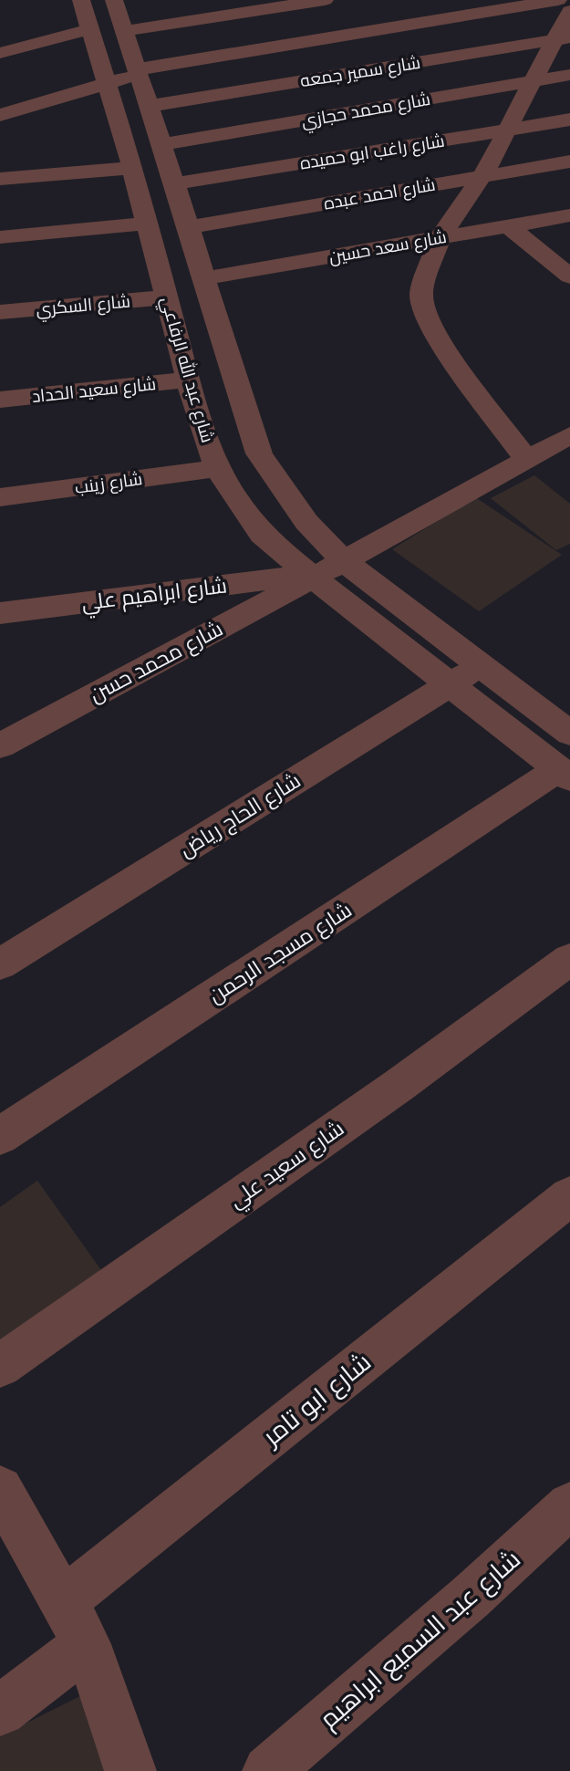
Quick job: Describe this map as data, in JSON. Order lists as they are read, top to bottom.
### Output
{
  "streets": {
    "street": [
      "شارع سمير جمعه",
      "شارع محمد حجازي",
      "شارع راغب ابو حميده",
      "شارع احمد عبده",
      "شارع سعد حسين",
      "شارع السكري",
      "شارع عبد الله الرفاعي",
      "شارع سعيد الحداد",
      "شارع زينب",
      "شارع ابراهيم علي",
      "شارع محمد حسن",
      "شارع الحاج رياض",
      "شارع مسجد الرحمن",
      "شارع سعيد علي",
      "شارع ابو تامر",
      "شارع عبد السميع ابراهيم"
    ]
  },
  "crossings": [
    ["شارع سمير جمعه", "شارع عبد الله الرفاعي"],
    ["شارع محمد حجازي", "شارع عبد الله الرفاعي"],
    ["شارع راغب ابو حميده", "شارع عبد الله الرفاعي"],
    ["شارع احمد عبده", "شارع عبد الله الرفاعي"],
    ["شارع سعد حسين", "شارع عبد الله الرفاعي"],
    ["شارع السكري", "شارع عبد الله الرفاعي"],
    ["شارع عبد الله الرفاعي", "شارع سعيد الحداد"],
    ["شارع عبد الله الرفاعي", "شارع زينب"],
    ["شارع عبد الله الرفاعي", "شارع ابراهيم علي"],
    ["شارع عبد الله الرفاعي", "شارع محمد حسن"],
    ["شارع عبد الله الرفاعي", "شارع الحاج رياض"],
    ["شارع عبد الله الرفاعي", "شارع مسجد الرحمن"],
    ["شارع ابراهيم علي", "شارع محمد حسن"]
  ]
}
